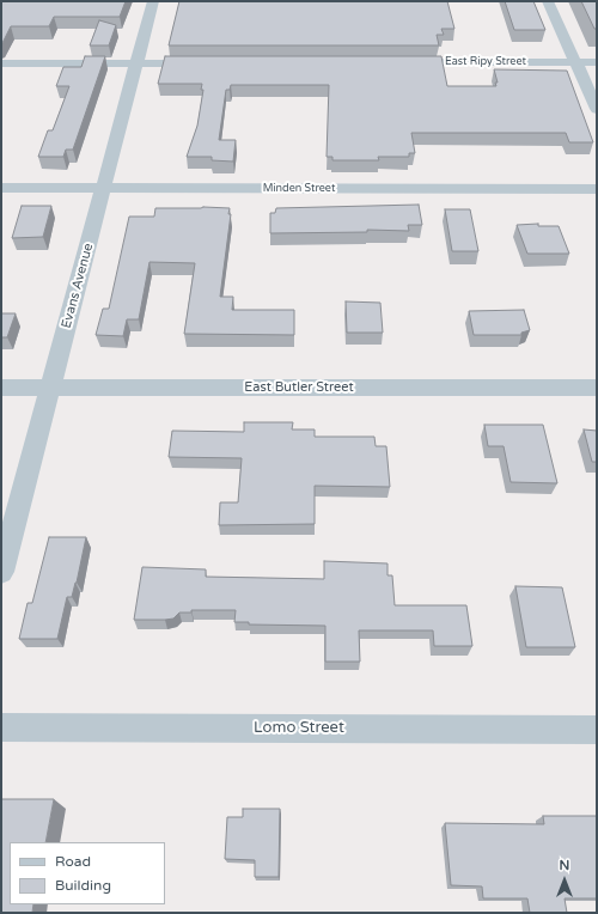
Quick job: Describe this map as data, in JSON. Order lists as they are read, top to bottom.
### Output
{
  "streets": {
    "street": [
      "East Ripy Street",
      "Minden Street",
      "Evans Avenue",
      "East Butler Street",
      "Lomo Street"
    ]
  },
  "crossings": [
    ["Minden Street", "Evans Avenue"],
    ["Evans Avenue", "East Butler Street"]
  ],
  "legend": ["Road", "Building"],
  "north": "top"
}
